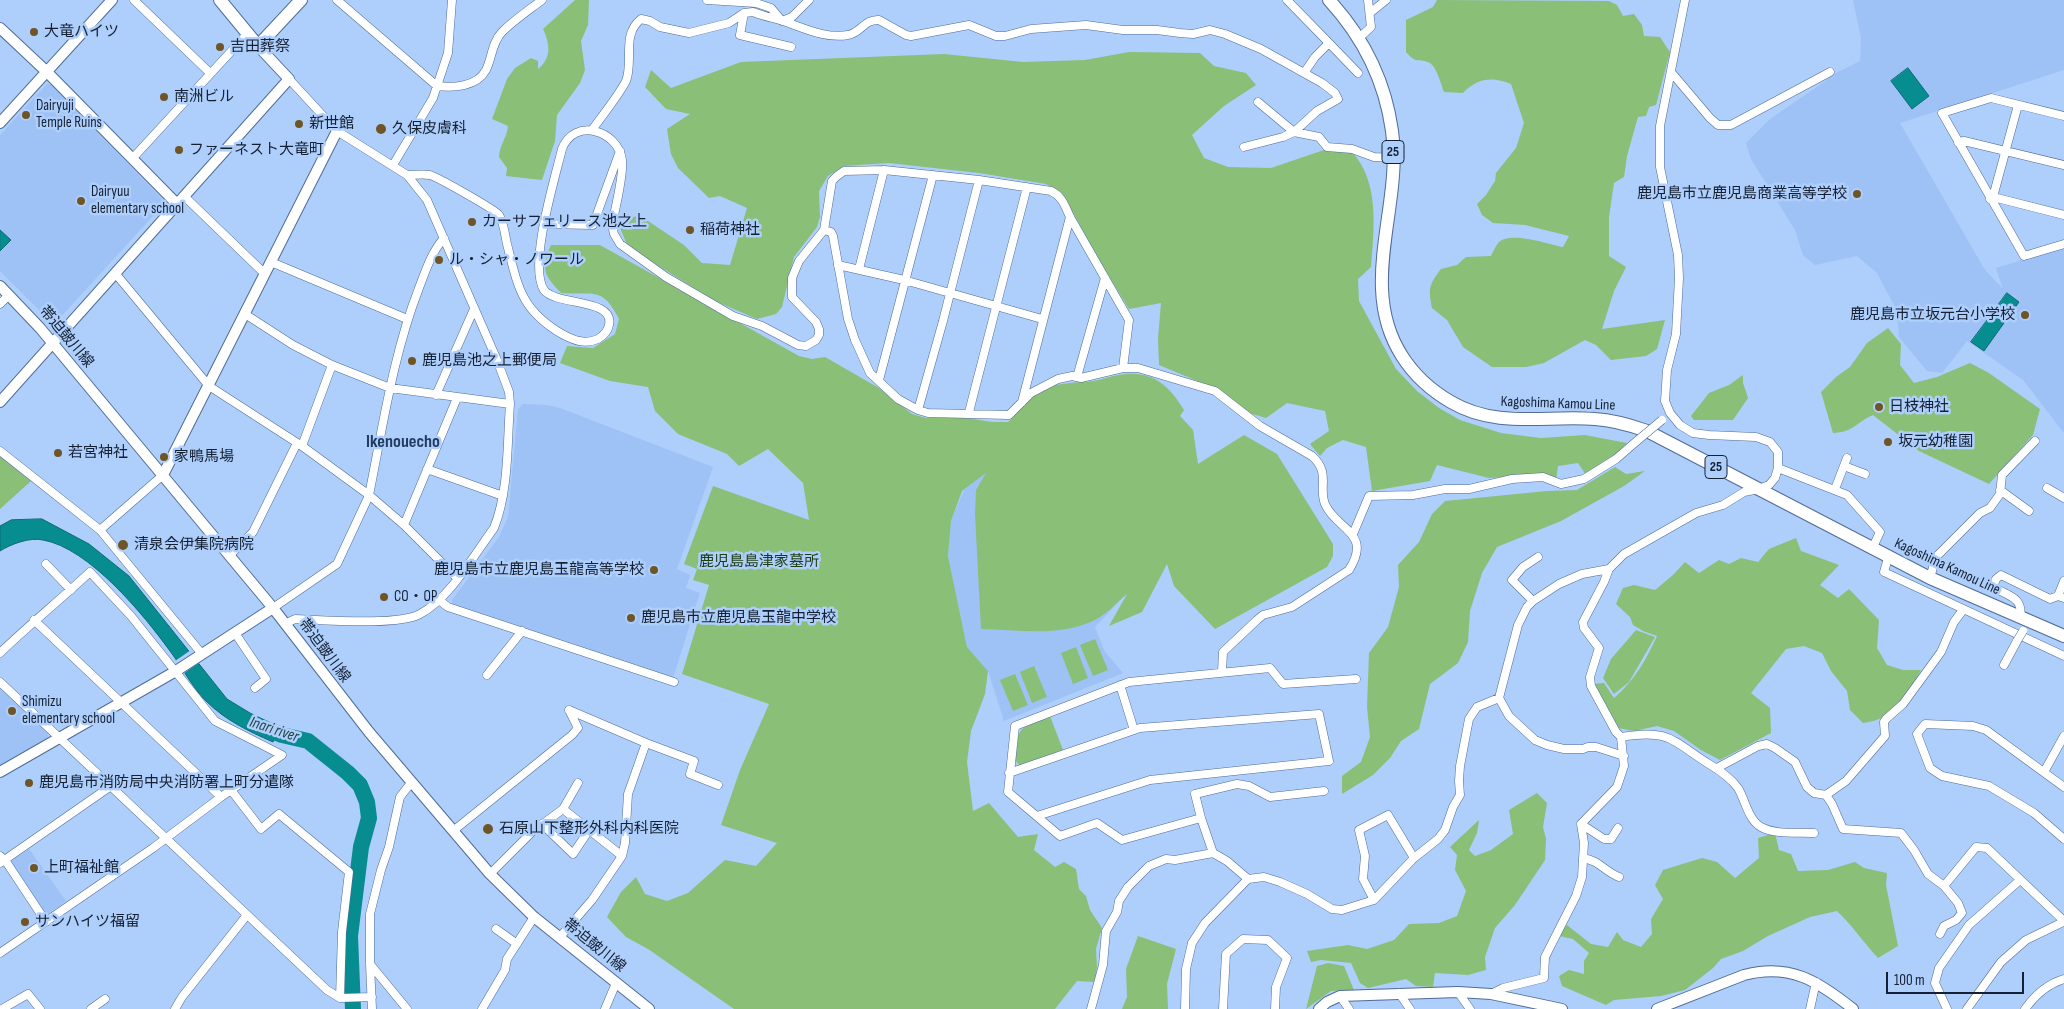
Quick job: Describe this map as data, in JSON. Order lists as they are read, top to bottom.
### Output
{
  "streets": {
    "main road": ["25", "Kagoshima Kamou Line"],
    "street": ["帯迫皷川線"]
  },
  "districts": ["Ikenouecho"],
  "water": ["Inari river"],
  "parks": ["鹿児島島津家墓所"],
  "places": [
    "大竜ハイツ",
    "吉田葬祭",
    "南洲ビル",
    "Dairyuji Temple Ruins",
    "新世館",
    "久保皮膚科",
    "ファーネスト大竜町",
    "鹿児島市立鹿児島商業高等学校",
    "Dairyuu elementary school",
    "カーサフェリース池之上",
    "稲荷神社",
    "ル・シャ・ノワール",
    "鹿児島市立坂元台小学校",
    "鹿児島池之上郵便局",
    "日枝神社",
    "坂元幼稚園",
    "若宮神社",
    "家鴨馬場",
    "清泉会伊集院病院",
    "鹿児島市立鹿児島玉龍高等学校",
    "CO・OP",
    "鹿児島市立鹿児島玉龍中学校",
    "Shimizu elementary school",
    "鹿児島市消防局中央消防署上町分遣隊",
    "石原山下整形外科内科医院",
    "上町福祉館",
    "サンハイツ福留"
  ],
  "scale_bar": "100 m"
}
